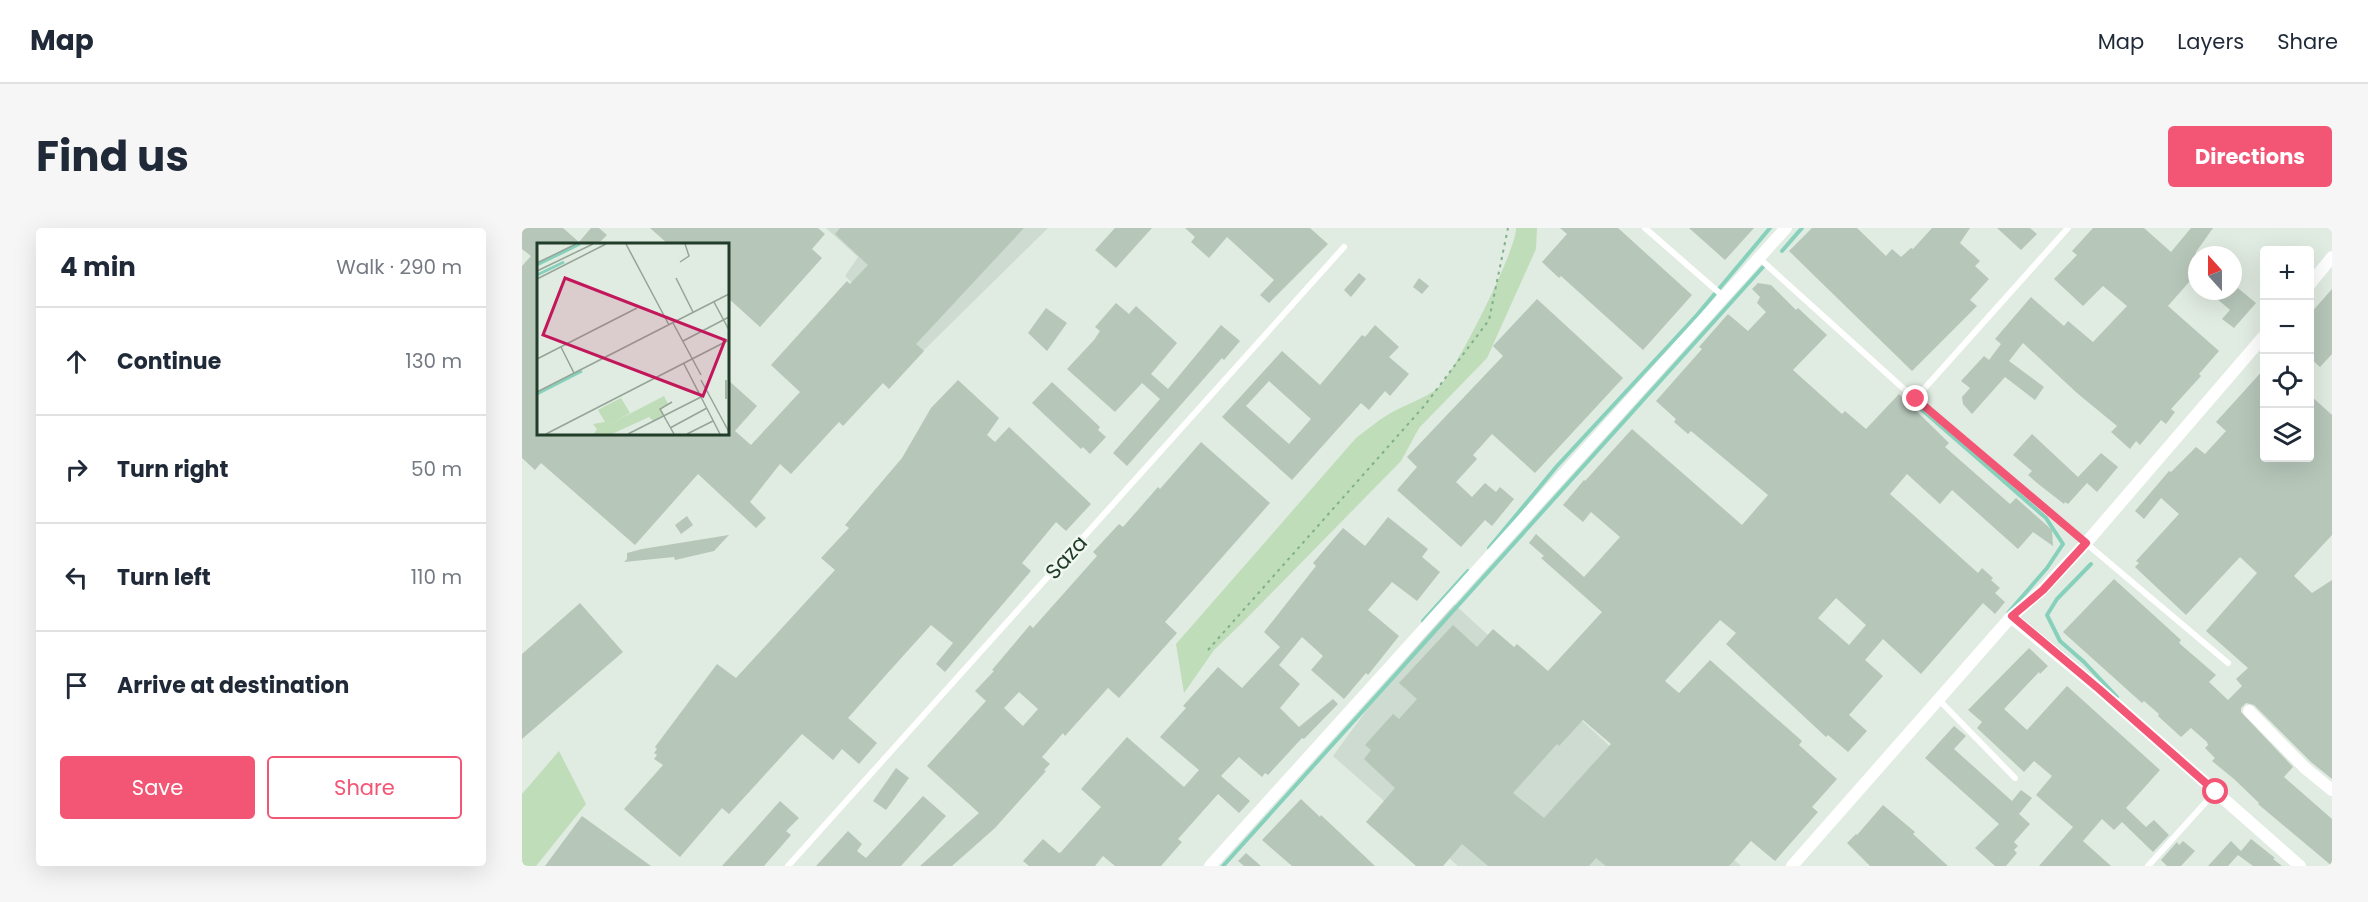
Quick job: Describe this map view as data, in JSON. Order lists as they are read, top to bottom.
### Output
{
  "streets": {
    "lane": ["Saza"]
  },
  "north": "top",
  "page": {
    "header": "Map",
    "nav": ["Map", "Layers", "Share"],
    "title": "Find us",
    "buttons": [
      "Directions",
      ["Save", "Share"]
    ],
    "heading": ["4 min", "Walk · 290 m"],
    "map_buttons": ["+", "−"],
    "list": [
      ["Continue", "130 m"],
      ["Turn right", "50 m"],
      ["Turn left", "110 m"],
      "Arrive at destination"
    ]
  }
}
